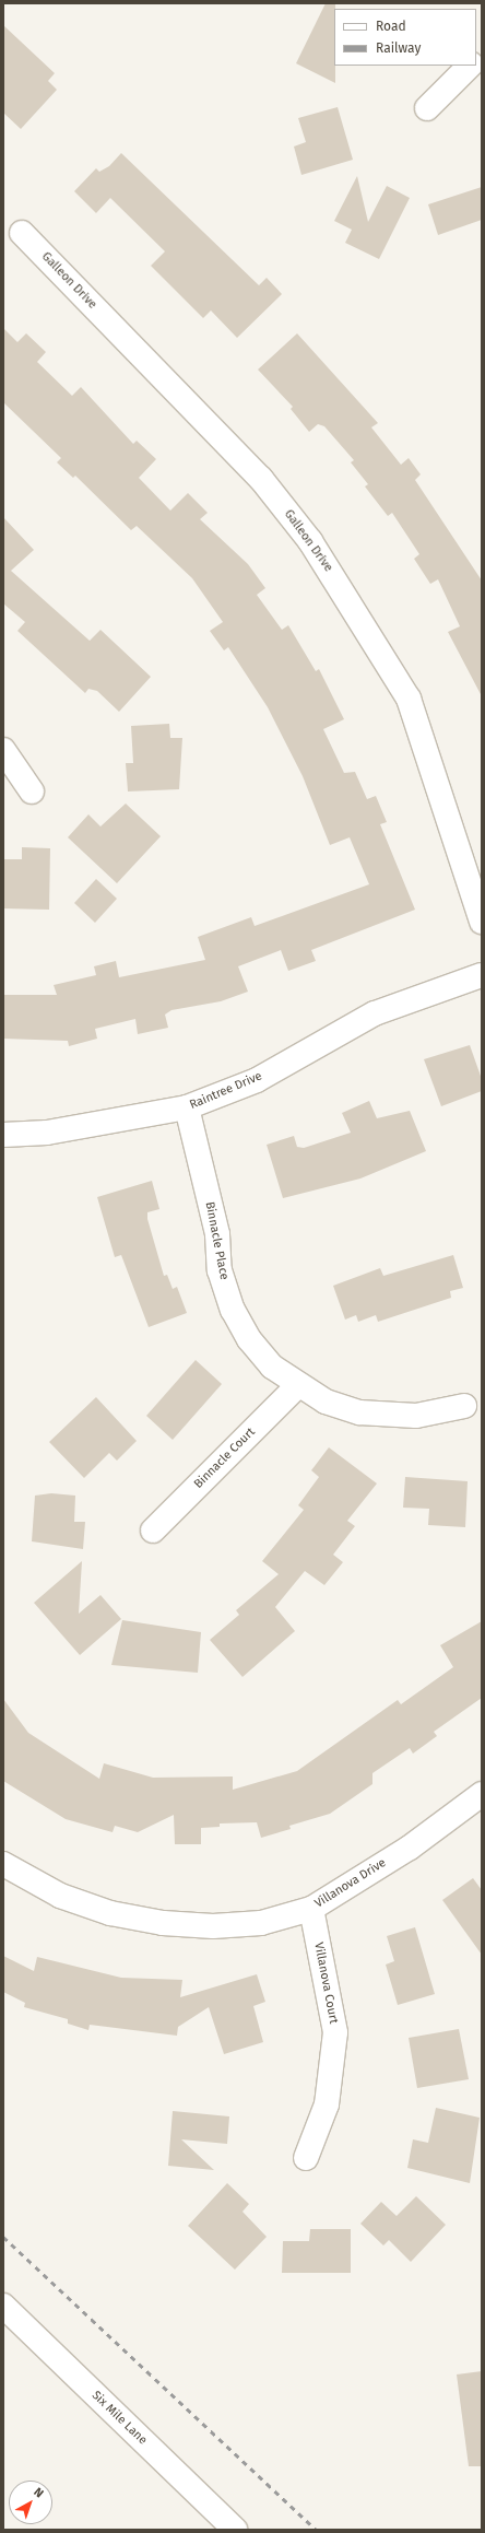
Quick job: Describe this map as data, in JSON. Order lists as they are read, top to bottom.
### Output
{
  "streets": {
    "street": [
      "Galleon Drive",
      "Raintree Drive",
      "Binnacle Place",
      "Binnacle Court",
      "Villanova Drive",
      "Villanova Court",
      "Six Mile Lane"
    ]
  },
  "crossings": [
    ["Raintree Drive", "Binnacle Place"],
    ["Binnacle Place", "Binnacle Court"],
    ["Villanova Drive", "Villanova Court"]
  ],
  "legend": ["Road", "Railway"],
  "north": "top right"
}
